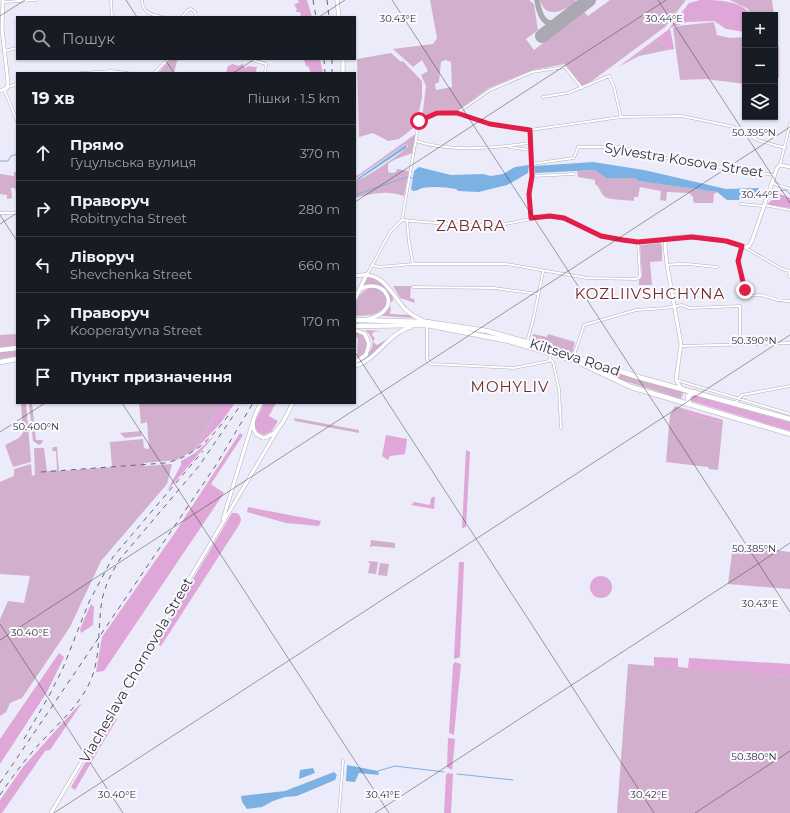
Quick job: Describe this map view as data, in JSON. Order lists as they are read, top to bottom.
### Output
{
  "streets": {
    "highway": ["Kiltseva Road"],
    "main road": ["Viacheslava Chornovola Street"],
    "street": ["Sylvestra Kosova Street"]
  },
  "districts": ["ZABARA", "KOZLIIVSHCHYNA", "MOHYLIV"],
  "page": {
    "map_buttons": ["+", "−"],
    "search": "Пошук",
    "heading": ["19 хв", "Пішки · 1.5 km"],
    "list": [
      ["Прямо", "Гуцульська вулиця", "370 m"],
      ["Праворуч", "Robitnycha Street", "280 m"],
      ["Ліворуч", "Shevchenka Street", "660 m"],
      ["Праворуч", "Kooperatyvna Street", "170 m"],
      "Пункт призначення"
    ]
  },
  "coordinates": [
    "30.44°E",
    "30.43°E",
    "50.395°N",
    "50.390°N",
    "50.400°N",
    "50.385°N",
    "30.40°E",
    "50.380°N",
    "30.41°E",
    "30.42°E"
  ]
}
